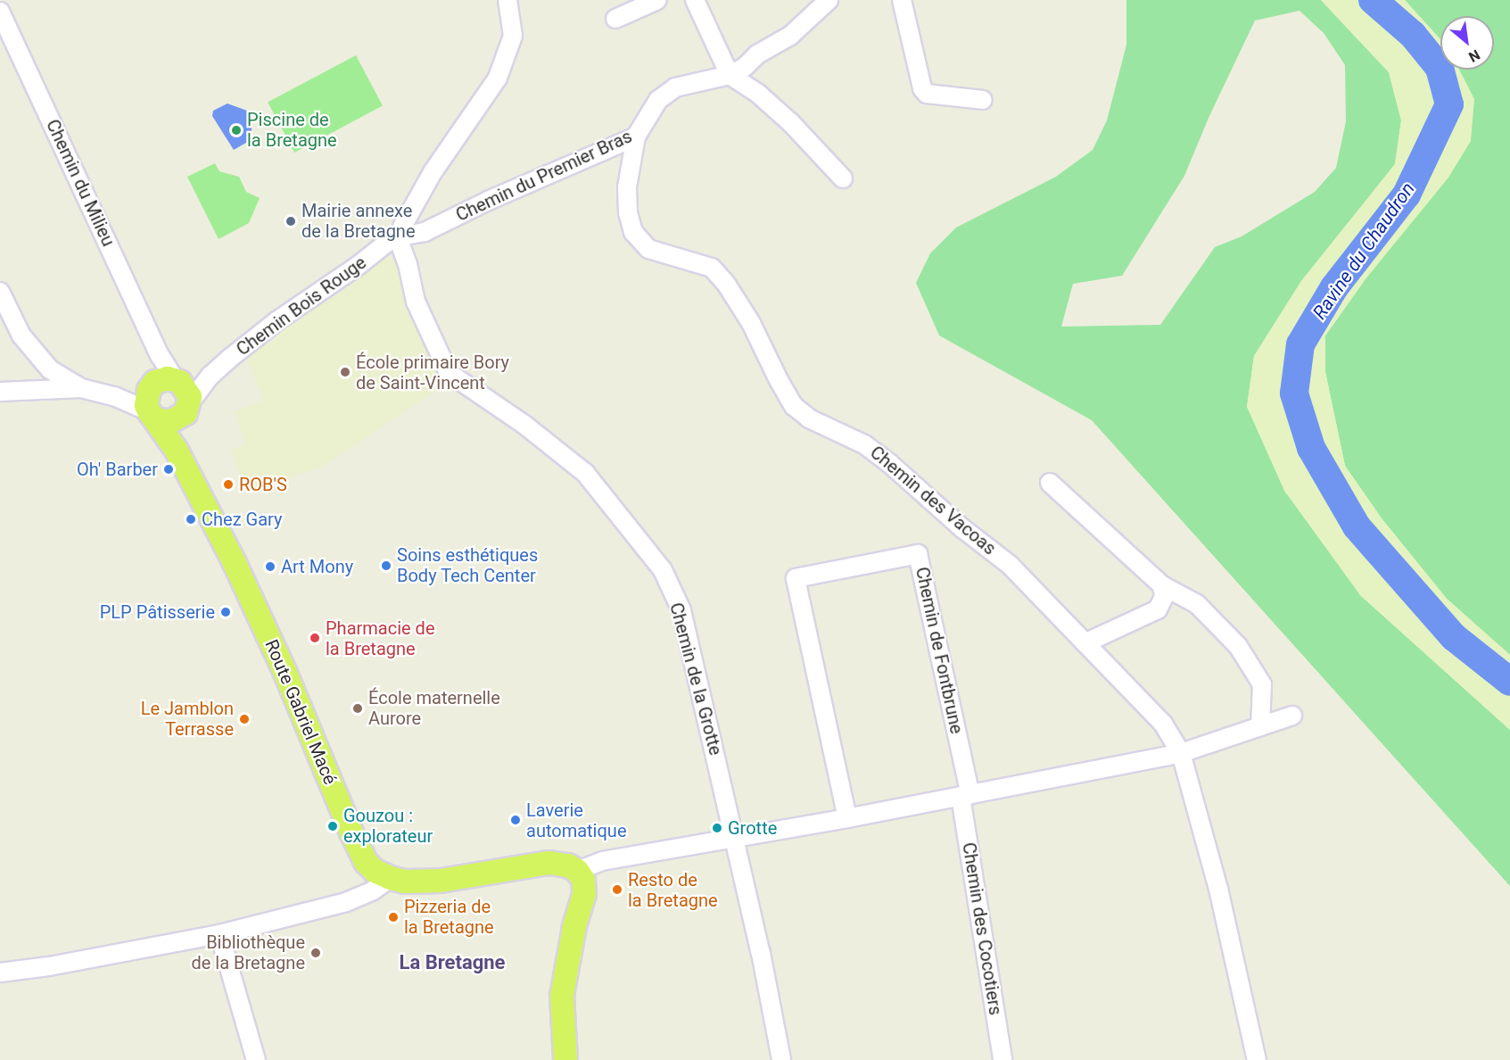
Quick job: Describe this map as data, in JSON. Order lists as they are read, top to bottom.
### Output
{
  "streets": {
    "main road": ["Route Gabriel Macé"],
    "street": [
      "Chemin du Premier Bras",
      "Chemin du Milieu",
      "Chemin Bois Rouge",
      "Chemin des Vacoas",
      "Chemin de Fontbrune",
      "Chemin de la Grotte",
      "Chemin des Cocotiers"
    ]
  },
  "crossings": [
    ["Chemin du Premier Bras", "Chemin Bois Rouge"],
    ["Chemin du Premier Bras", "Chemin des Vacoas"],
    ["Chemin du Premier Bras", "Chemin de la Grotte"],
    ["Chemin du Milieu", "Chemin Bois Rouge"],
    ["Chemin du Milieu", "Route Gabriel Macé"],
    ["Chemin Bois Rouge", "Chemin de la Grotte"],
    ["Chemin Bois Rouge", "Route Gabriel Macé"],
    ["Chemin de Fontbrune", "Chemin des Cocotiers"]
  ],
  "districts": ["La Bretagne"],
  "water": ["Ravine du Chaudron"],
  "places": [
    "Piscine de la Bretagne",
    "Mairie annexe de la Bretagne",
    "École primaire Bory de Saint-Vincent",
    "Oh' Barber",
    "ROB'S",
    "Chez Gary",
    "Soins esthétiques Body Tech Center",
    "Art Mony",
    "PLP Pâtisserie",
    "Pharmacie de la Bretagne",
    "École maternelle Aurore",
    "Le Jamblon Terrasse",
    "Laverie automatique",
    "Gouzou : explorateur",
    "Grotte",
    "Resto de la Bretagne",
    "Pizzeria de la Bretagne",
    "Bibliothèque de la Bretagne"
  ],
  "north": "bottom right"
}
